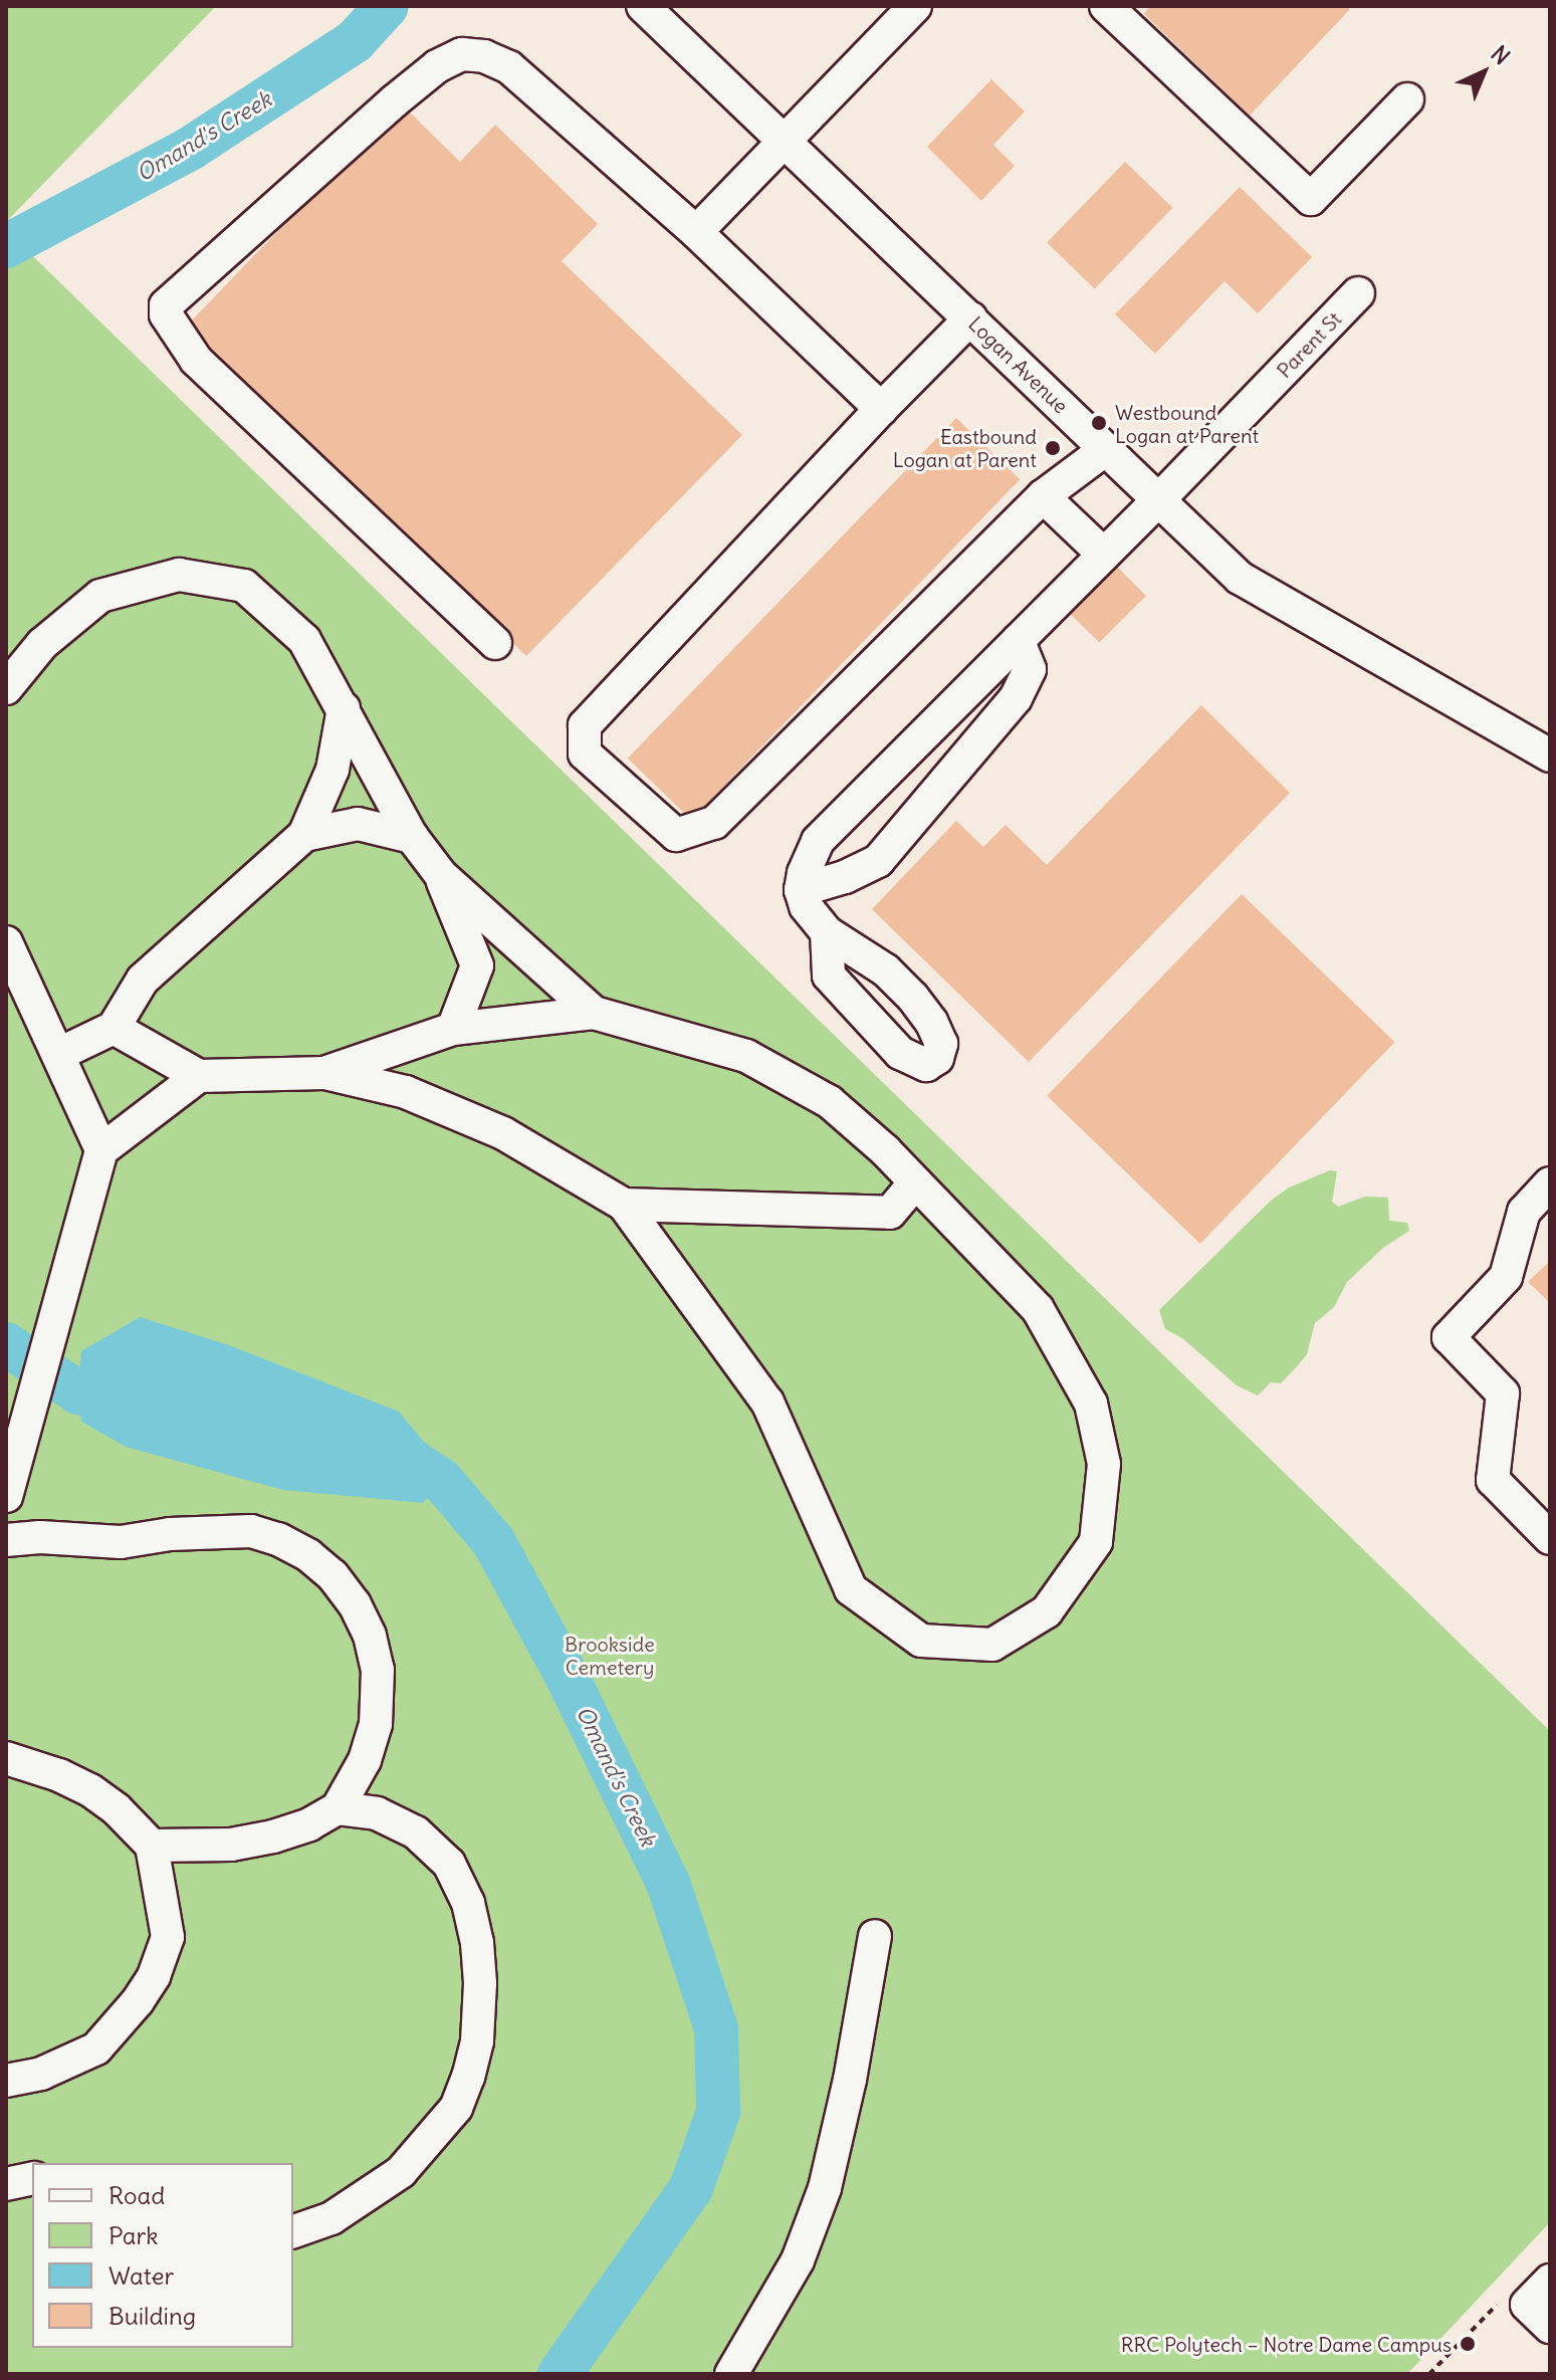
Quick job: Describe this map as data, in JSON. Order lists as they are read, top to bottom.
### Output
{
  "streets": {
    "street": ["Parent St", "Logan Avenue"]
  },
  "crossings": [
    ["Parent St", "Logan Avenue"]
  ],
  "water": ["Omand's Creek"],
  "parks": ["Brookside Cemetery"],
  "places": ["Westbound Logan at Parent", "Eastbound Logan at Parent", "RRC Polytech – Notre Dame Campus"],
  "legend": [
    "Road",
    "Park",
    "Water",
    "Building"
  ],
  "north": "top right"
}
